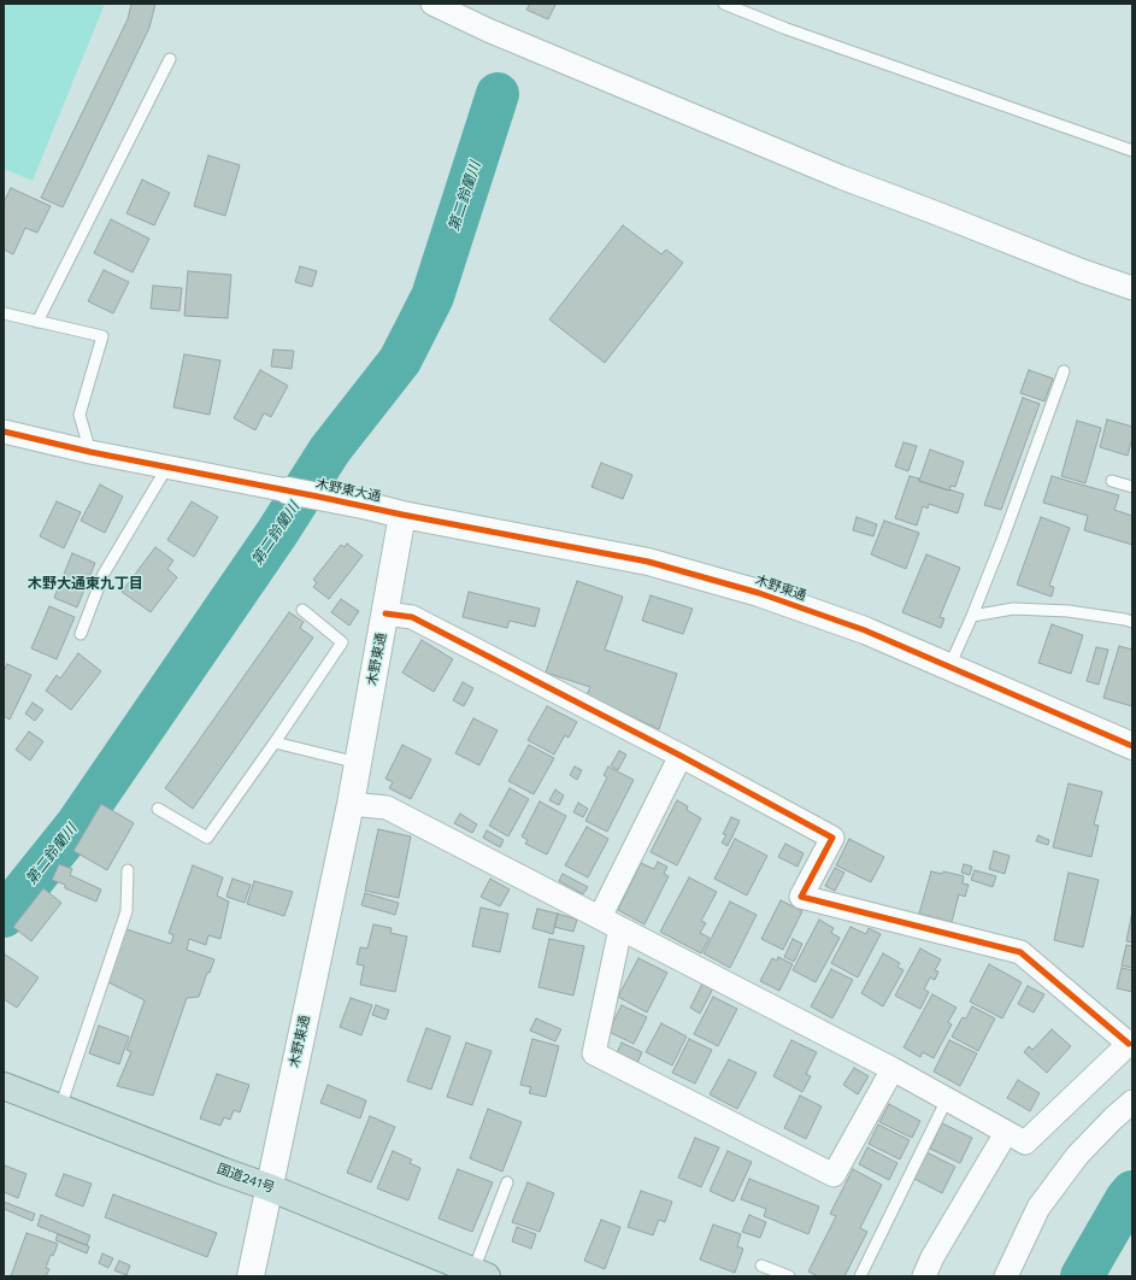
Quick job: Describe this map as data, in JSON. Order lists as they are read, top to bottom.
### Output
{
  "streets": {
    "highway": ["国道241号"],
    "street": ["木野東大通", "木野東通"]
  },
  "crossings": [
    ["木野東大通", "木野東通"],
    ["木野東通", "国道241号"]
  ],
  "districts": ["木野大通東九丁目"],
  "water": ["第二鈴蘭川"]
}
